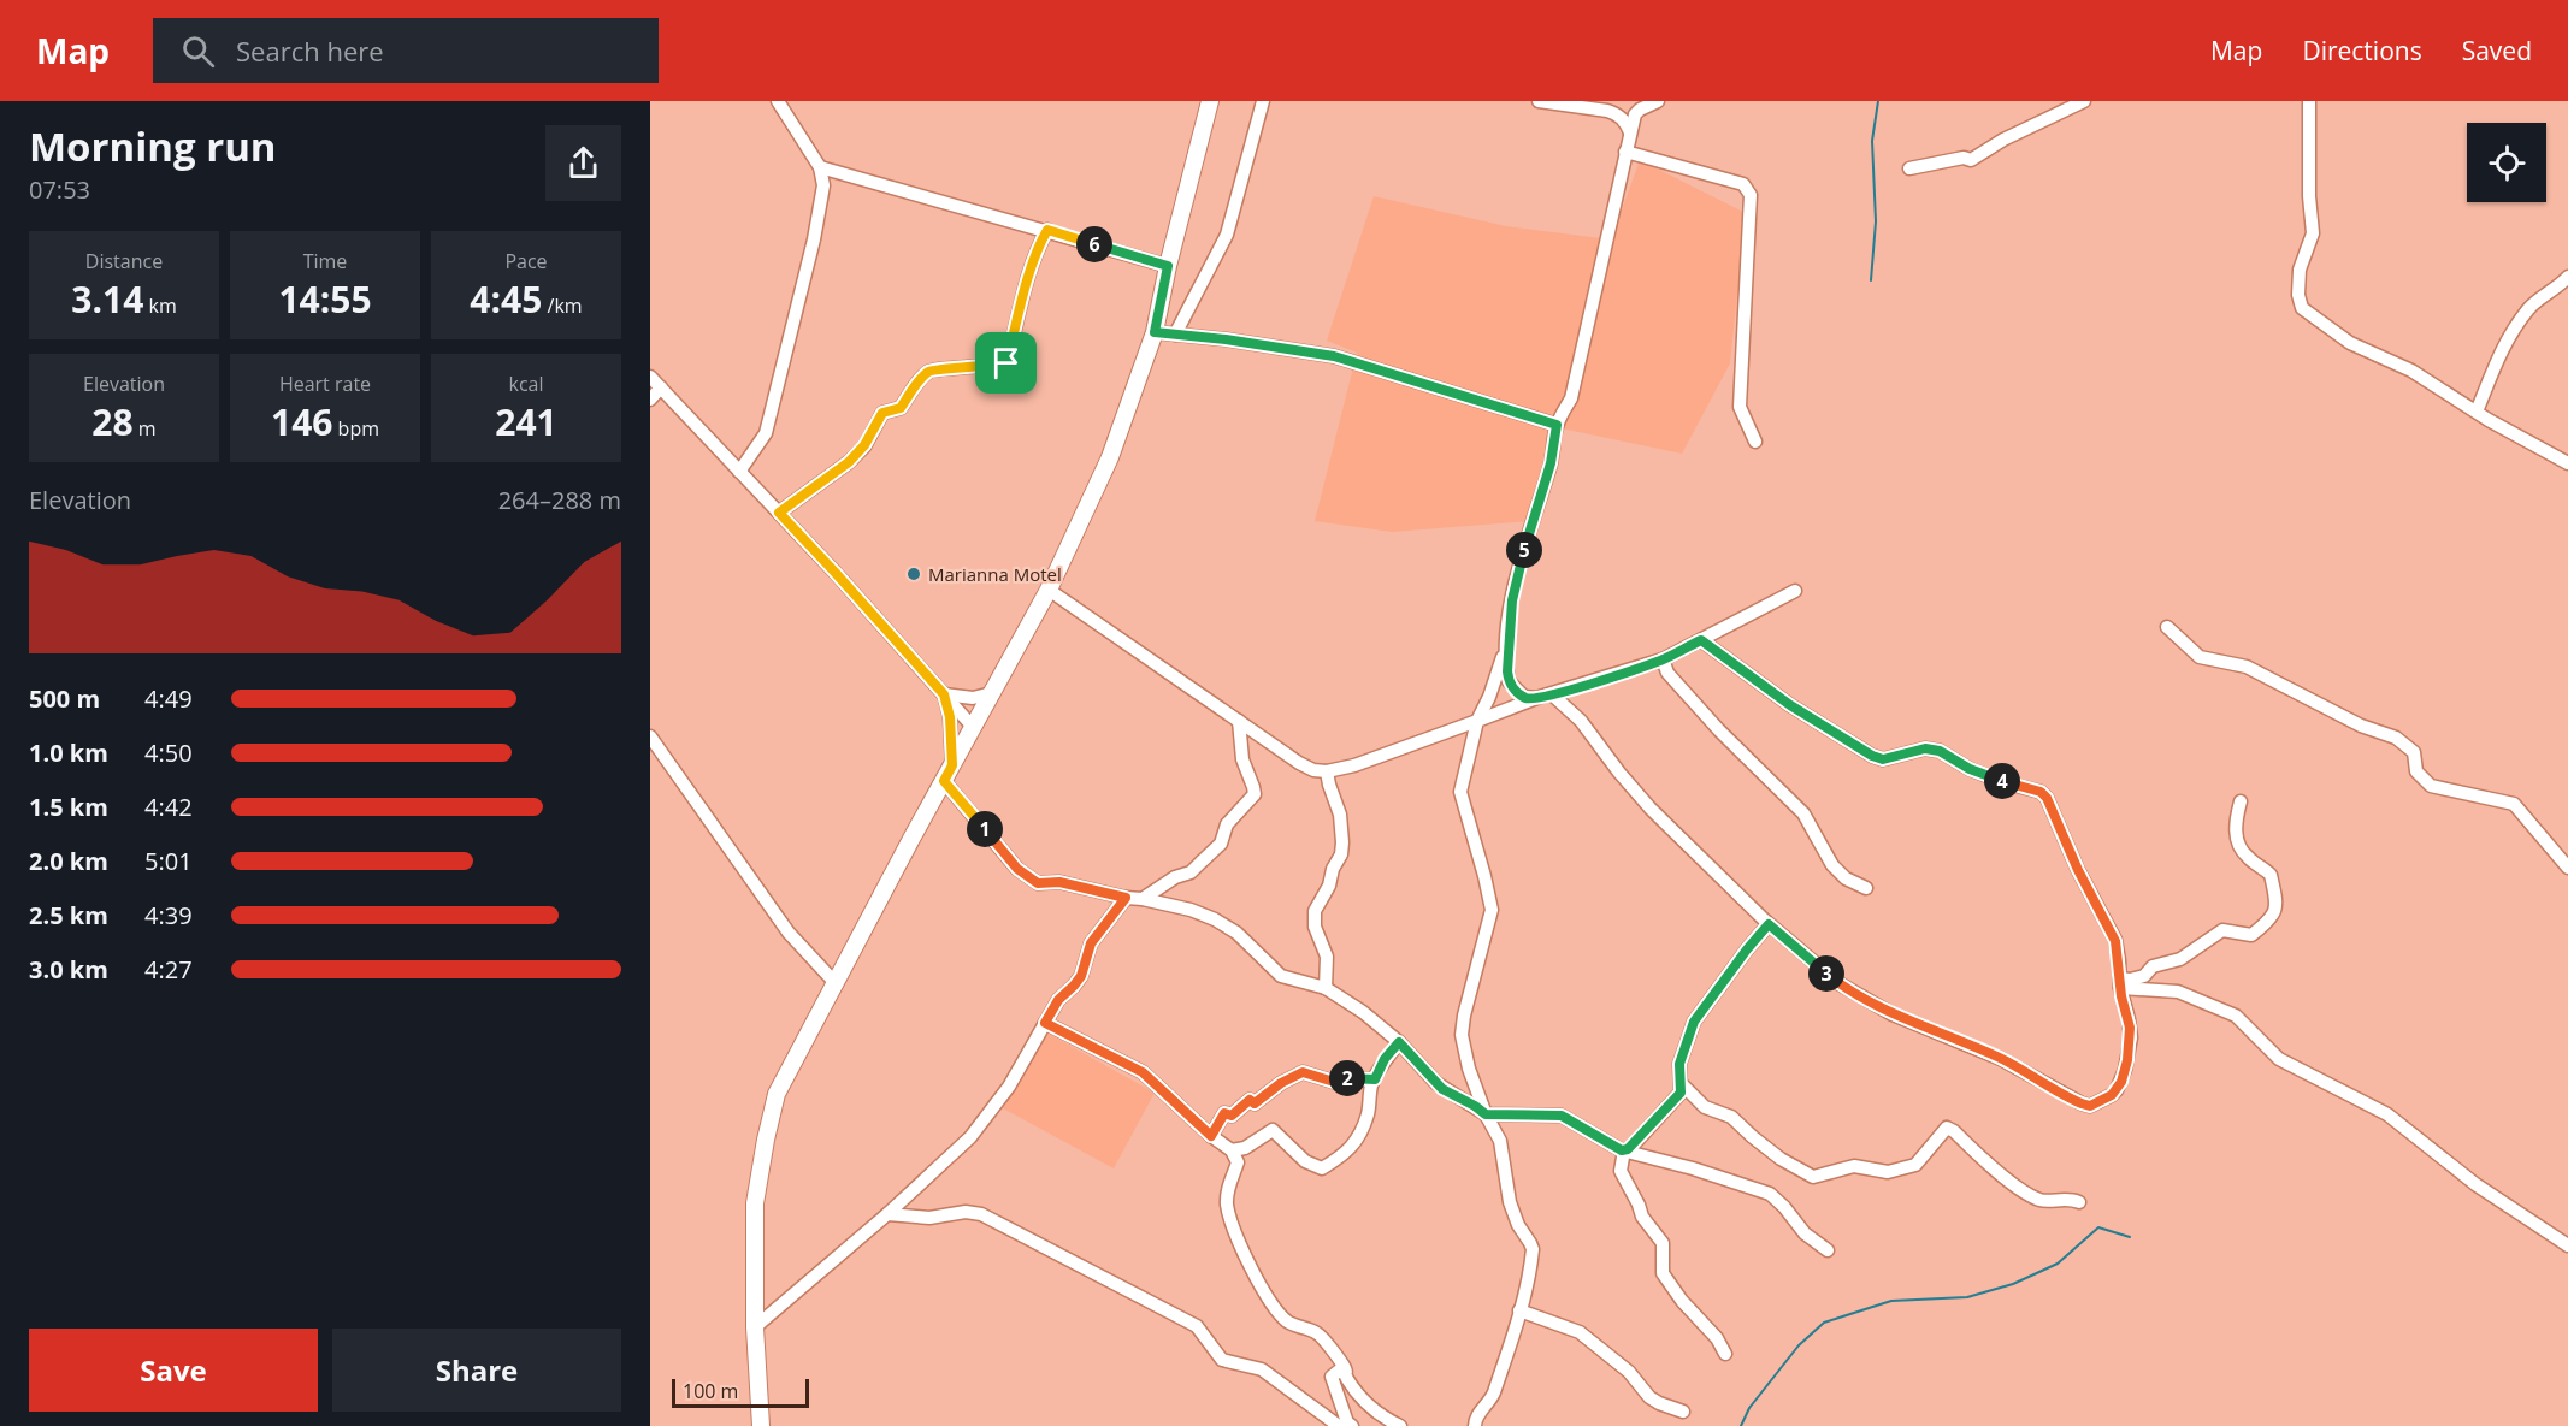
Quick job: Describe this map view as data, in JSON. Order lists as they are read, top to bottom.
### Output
{
  "places": ["Marianna Motel"],
  "scale_bar": "100 m",
  "page": {
    "header": "Map",
    "search": "Search here",
    "nav": ["Map", "Directions", "Saved"],
    "heading": ["Morning run", "07:53"],
    "stats": [
      ["Distance", "3.14 km"],
      ["Time", "14:55"],
      ["Pace", "4:45 /km"],
      ["Elevation", "28 m"],
      ["Heart rate", "146 bpm"],
      ["kcal", "241"]
    ],
    "pins": [
      "6",
      "5",
      "4",
      "1",
      "3",
      "2"
    ],
    "chart": ["Elevation", "264–288 m"],
    "list": [
      {
        "name": "500 m",
        "note": "4:49"
      },
      {
        "name": "1.0 km",
        "note": "4:50"
      },
      {
        "name": "1.5 km",
        "note": "4:42"
      },
      {
        "name": "2.0 km",
        "note": "5:01"
      },
      {
        "name": "2.5 km",
        "note": "4:39"
      },
      {
        "name": "3.0 km",
        "note": "4:27"
      }
    ],
    "buttons": ["Save", "Share"],
    "scale": "100 m"
  }
}
